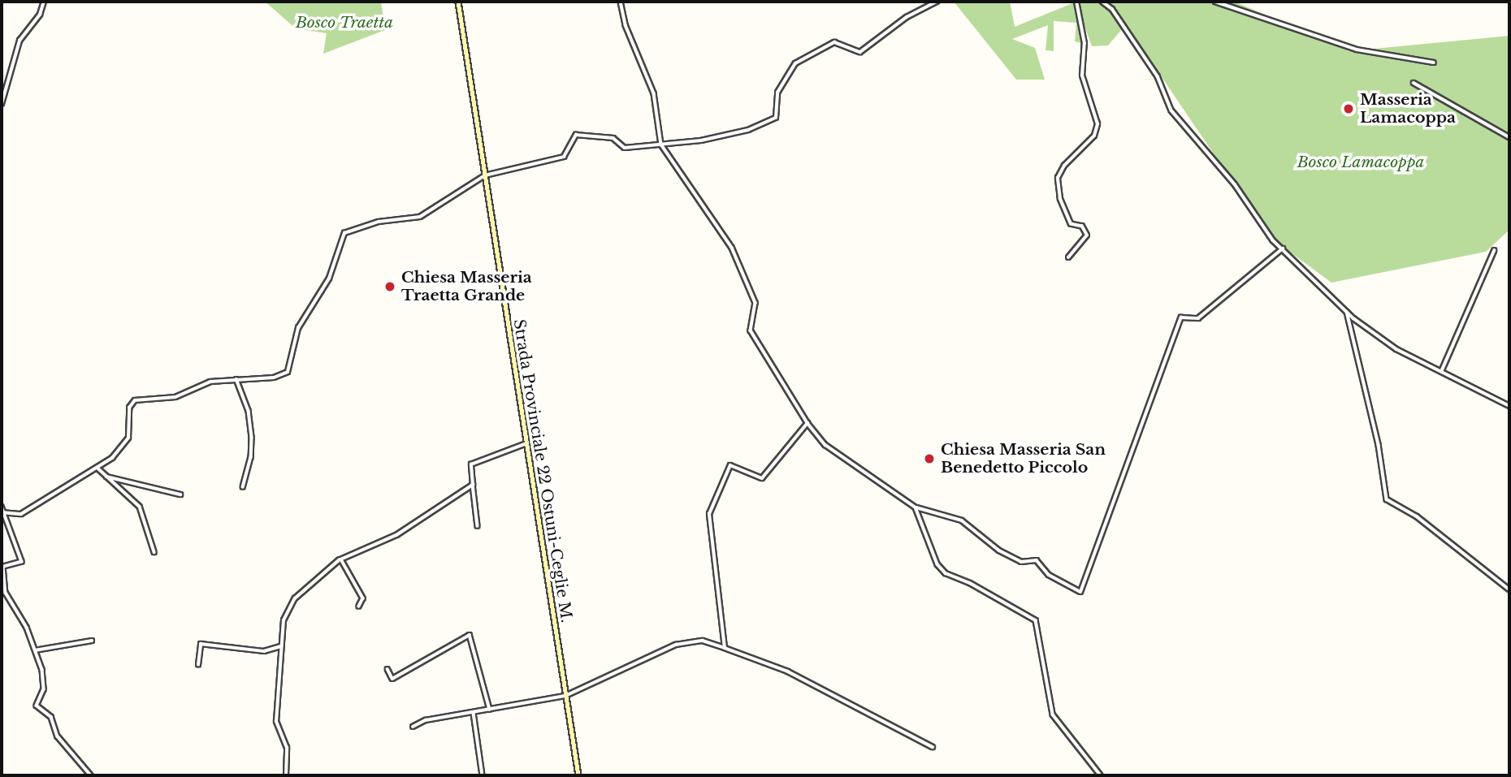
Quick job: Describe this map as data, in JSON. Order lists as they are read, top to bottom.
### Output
{
  "streets": {
    "main road": ["Strada Provinciale 22 Ostuni-Ceglie M."]
  },
  "parks": ["Bosco Traetta", "Bosco Lamacoppa"],
  "places": ["Masseria Lamacoppa", "Chiesa Masseria Traetta Grande", "Chiesa Masseria San Benedetto Piccolo"]
}
